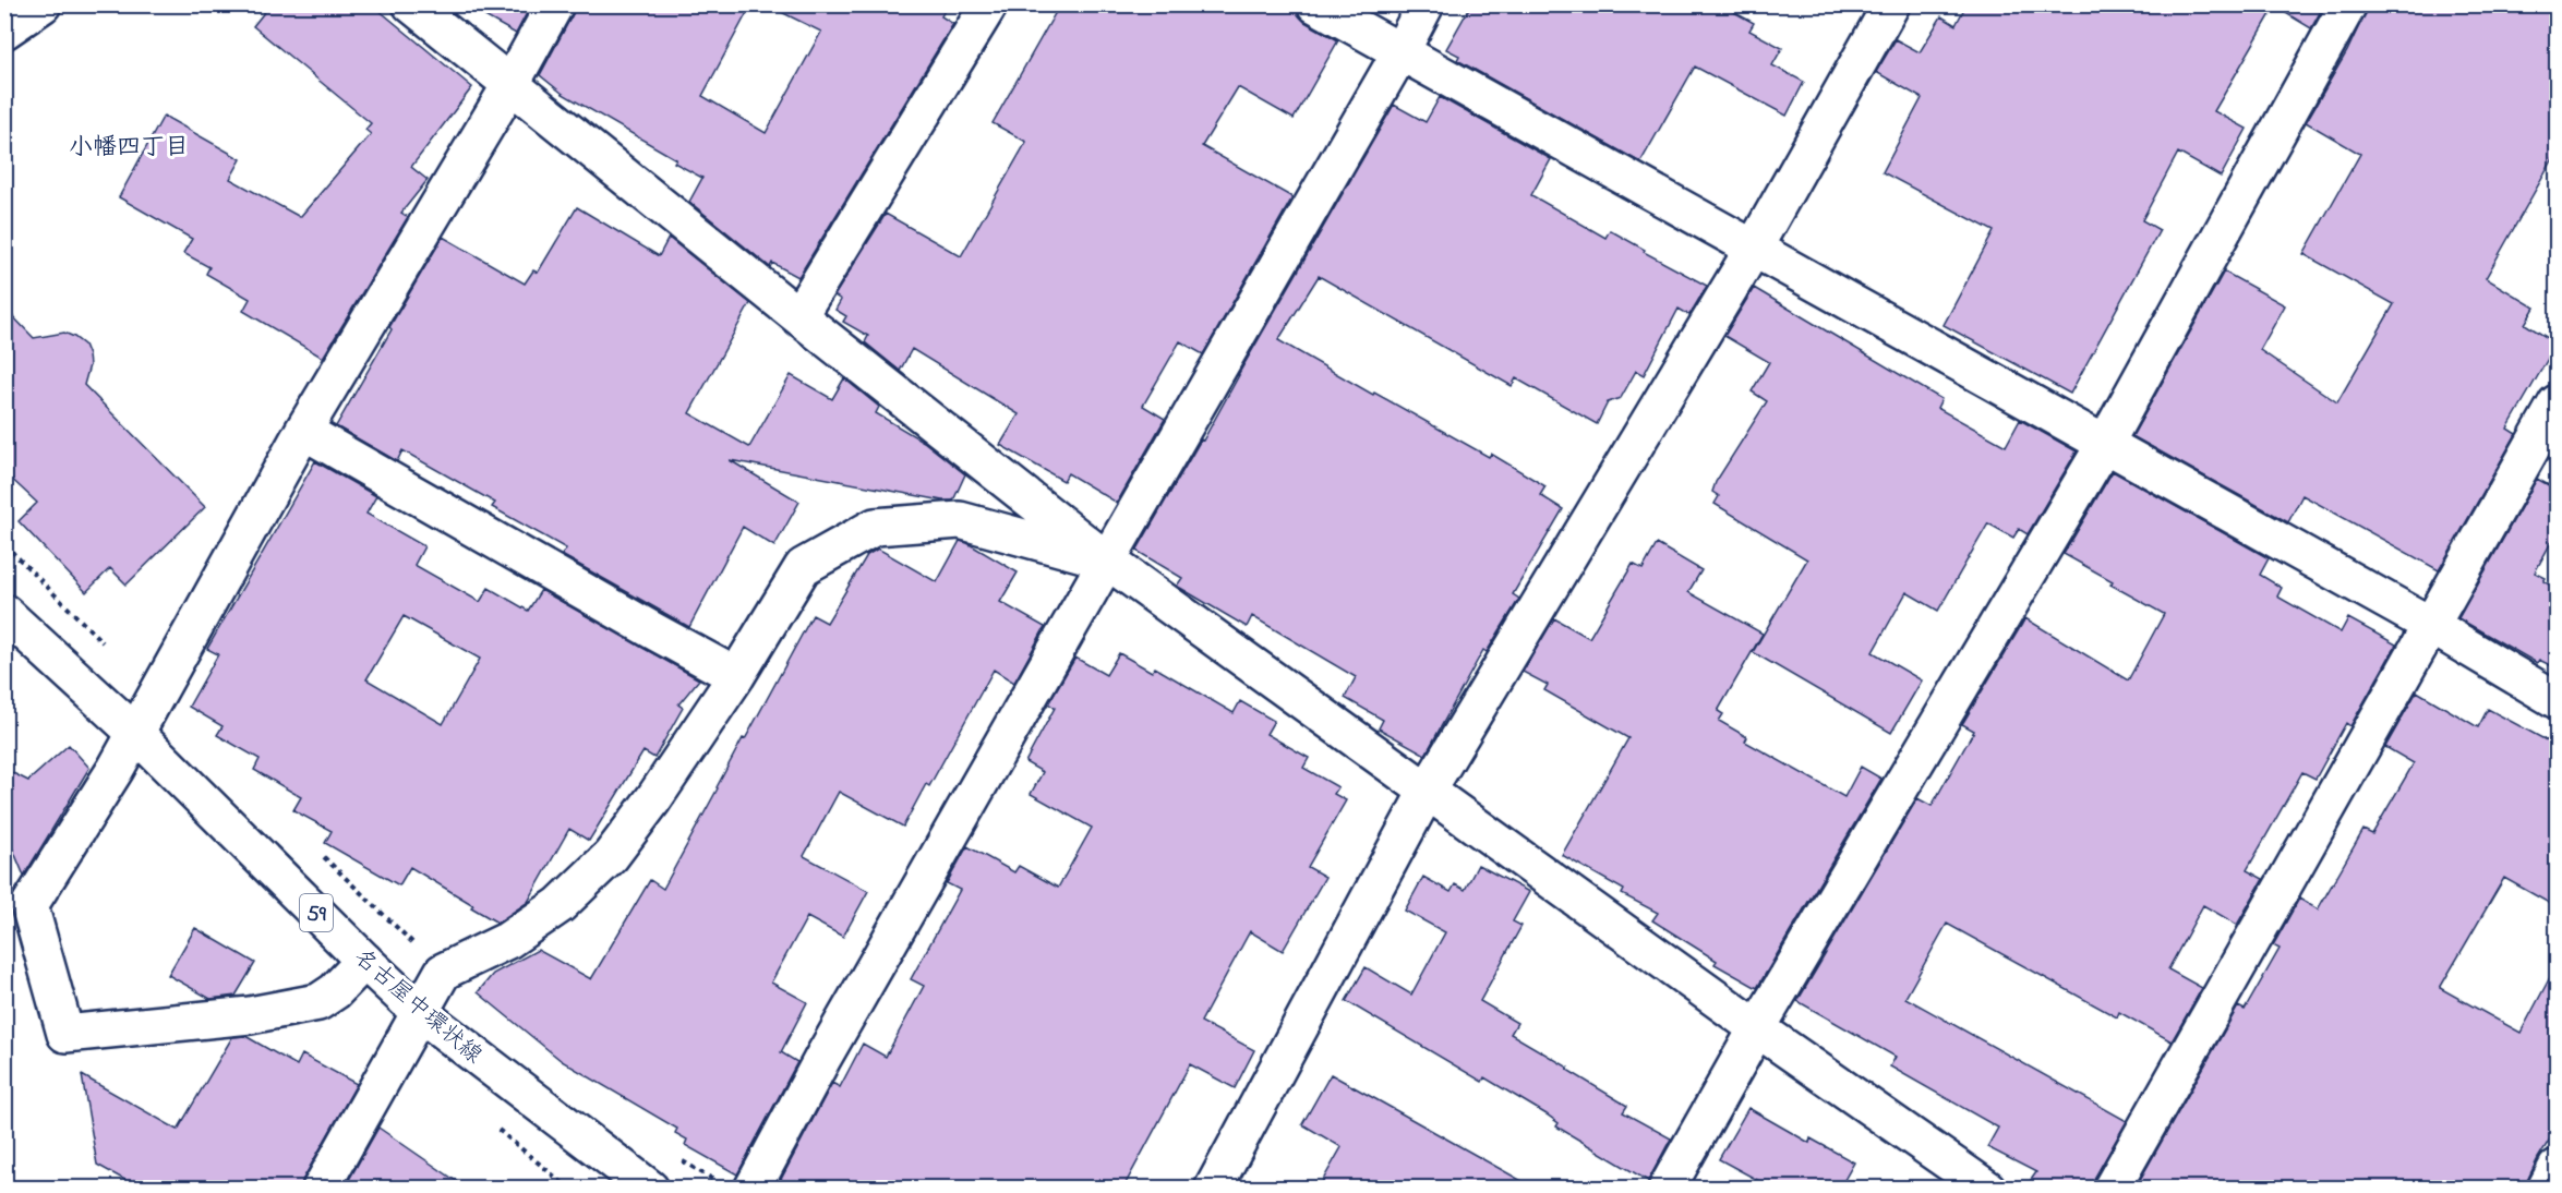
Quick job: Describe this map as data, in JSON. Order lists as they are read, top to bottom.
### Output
{
  "streets": {
    "street": ["59", "名古屋中環状線"]
  },
  "districts": ["小幡四丁目"]
}
